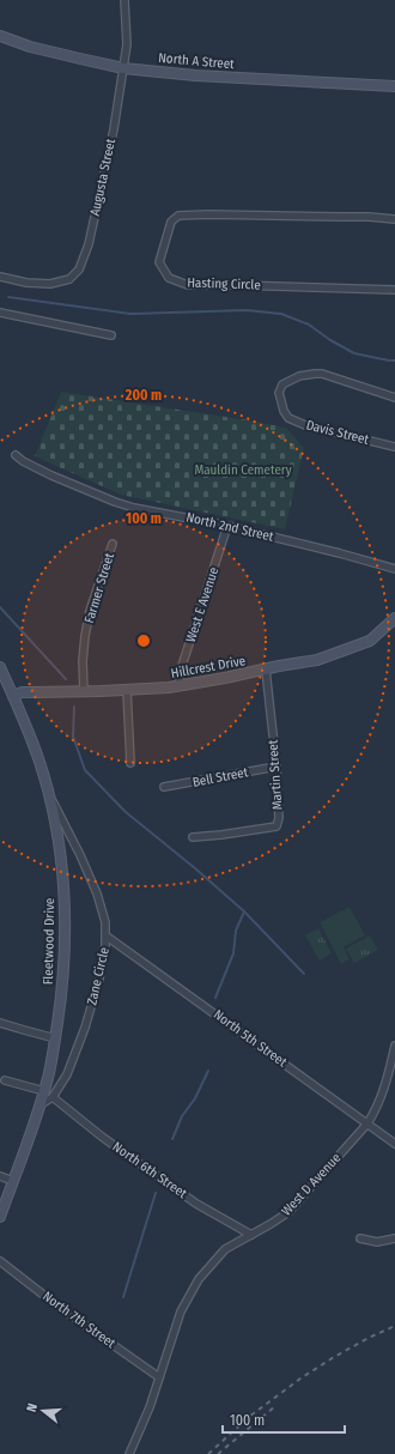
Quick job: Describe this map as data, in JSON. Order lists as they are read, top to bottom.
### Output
{
  "streets": {
    "street": [
      "North A Street",
      "Augusta Street",
      "Hasting Circle",
      "Davis Street",
      "North 2nd Street",
      "Farmer Street",
      "West E Avenue",
      "Hillcrest Drive",
      "Martin Street",
      "Bell Street",
      "Fleetwood Drive",
      "Zane Circle",
      "North 5th Street",
      "North 6th Street",
      "West D Avenue",
      "North 7th Street"
    ]
  },
  "crossings": [
    ["North A Street", "Augusta Street"],
    ["North 2nd Street", "West E Avenue"],
    ["Farmer Street", "Hillcrest Drive"],
    ["West E Avenue", "Hillcrest Drive"],
    ["Hillcrest Drive", "Martin Street"],
    ["Hillcrest Drive", "Fleetwood Drive"],
    ["Martin Street", "Bell Street"],
    ["Fleetwood Drive", "Zane Circle"],
    ["Zane Circle", "North 5th Street"],
    ["Zane Circle", "North 6th Street"],
    ["North 5th Street", "West D Avenue"],
    ["North 6th Street", "West D Avenue"],
    ["West D Avenue", "North 7th Street"]
  ],
  "parks": ["Mauldin Cemetery"],
  "scale_bar": "100 m",
  "north": "left",
  "rings": ["200 m", "100 m"]
}
